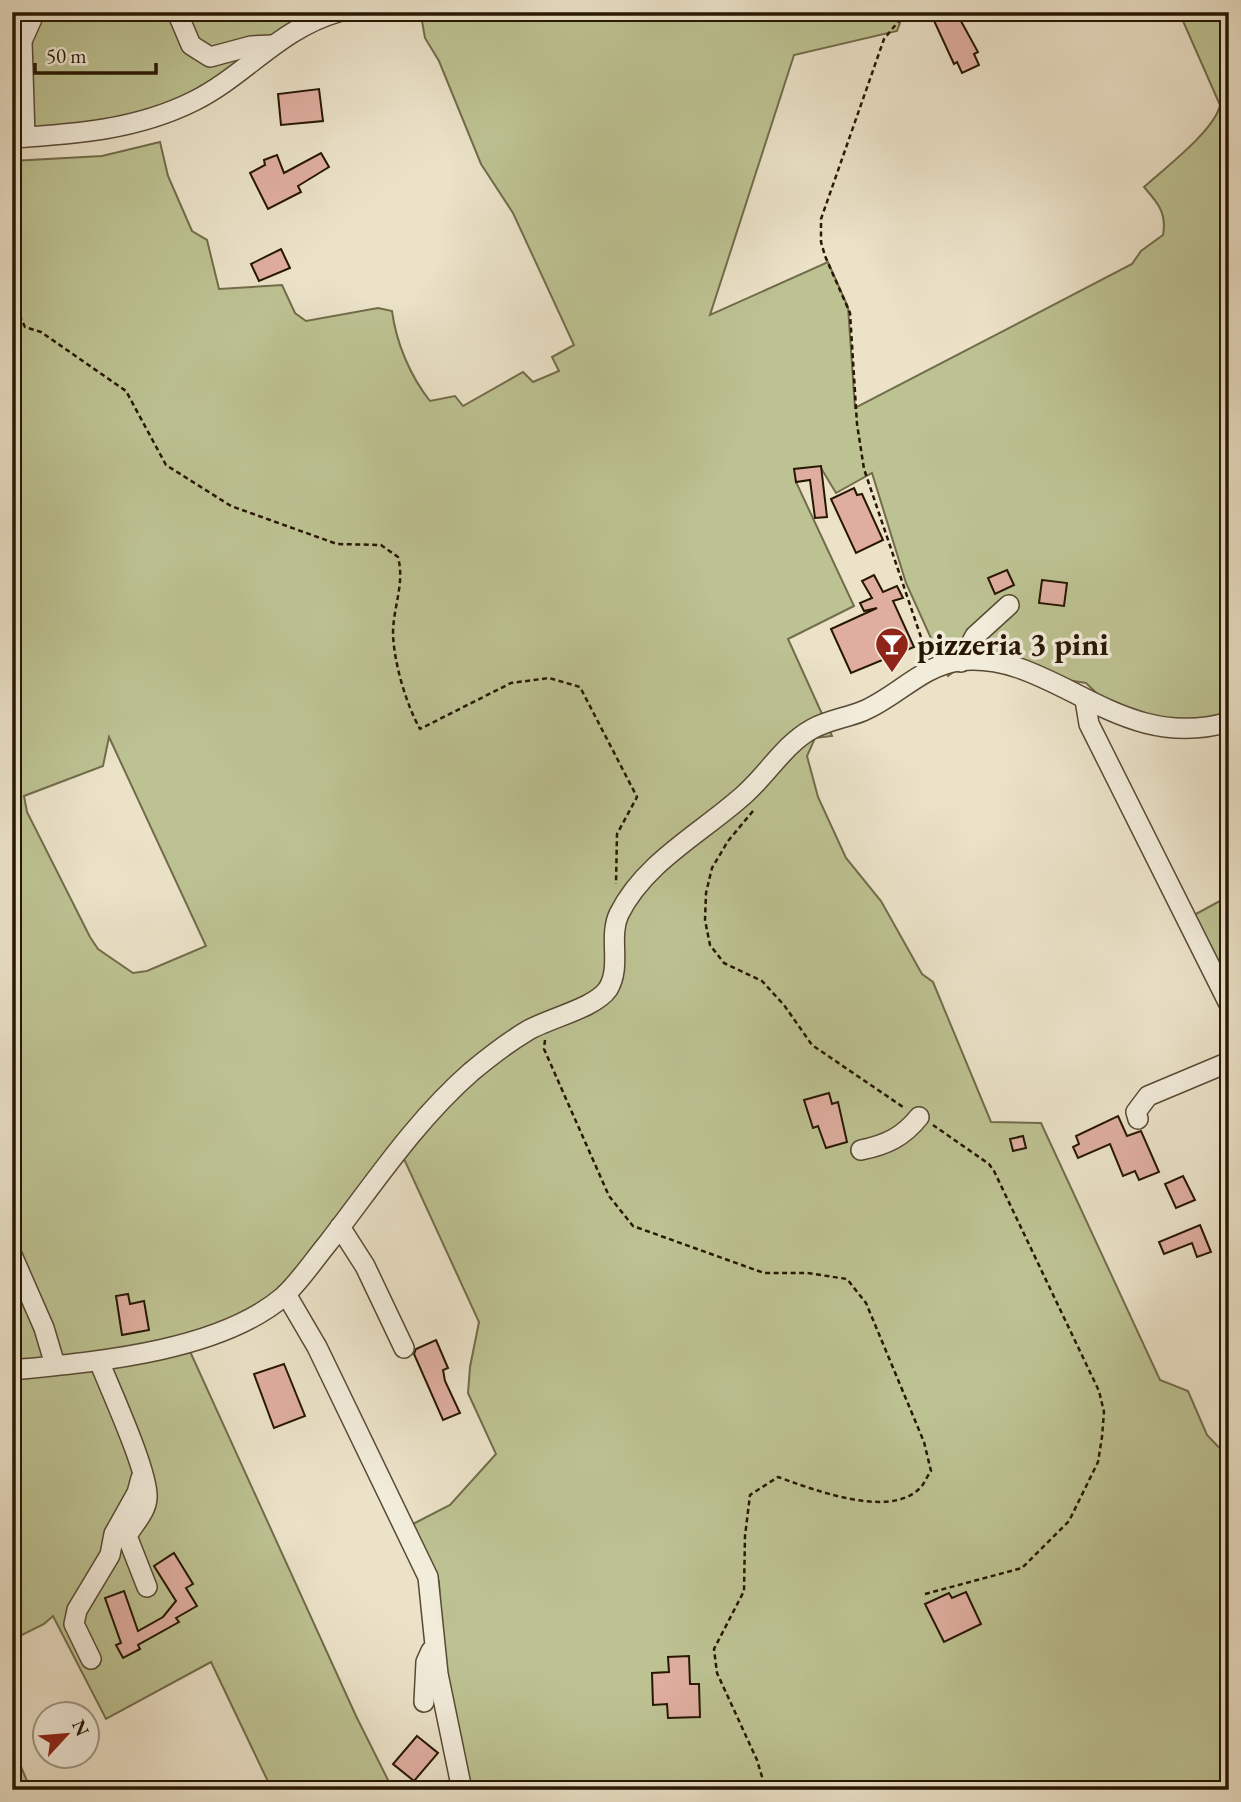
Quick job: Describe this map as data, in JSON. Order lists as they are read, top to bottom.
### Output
{
  "places": {
    "bar": ["pizzeria 3 pini"]
  },
  "scale_bar": "50 m",
  "north": "top right"
}
